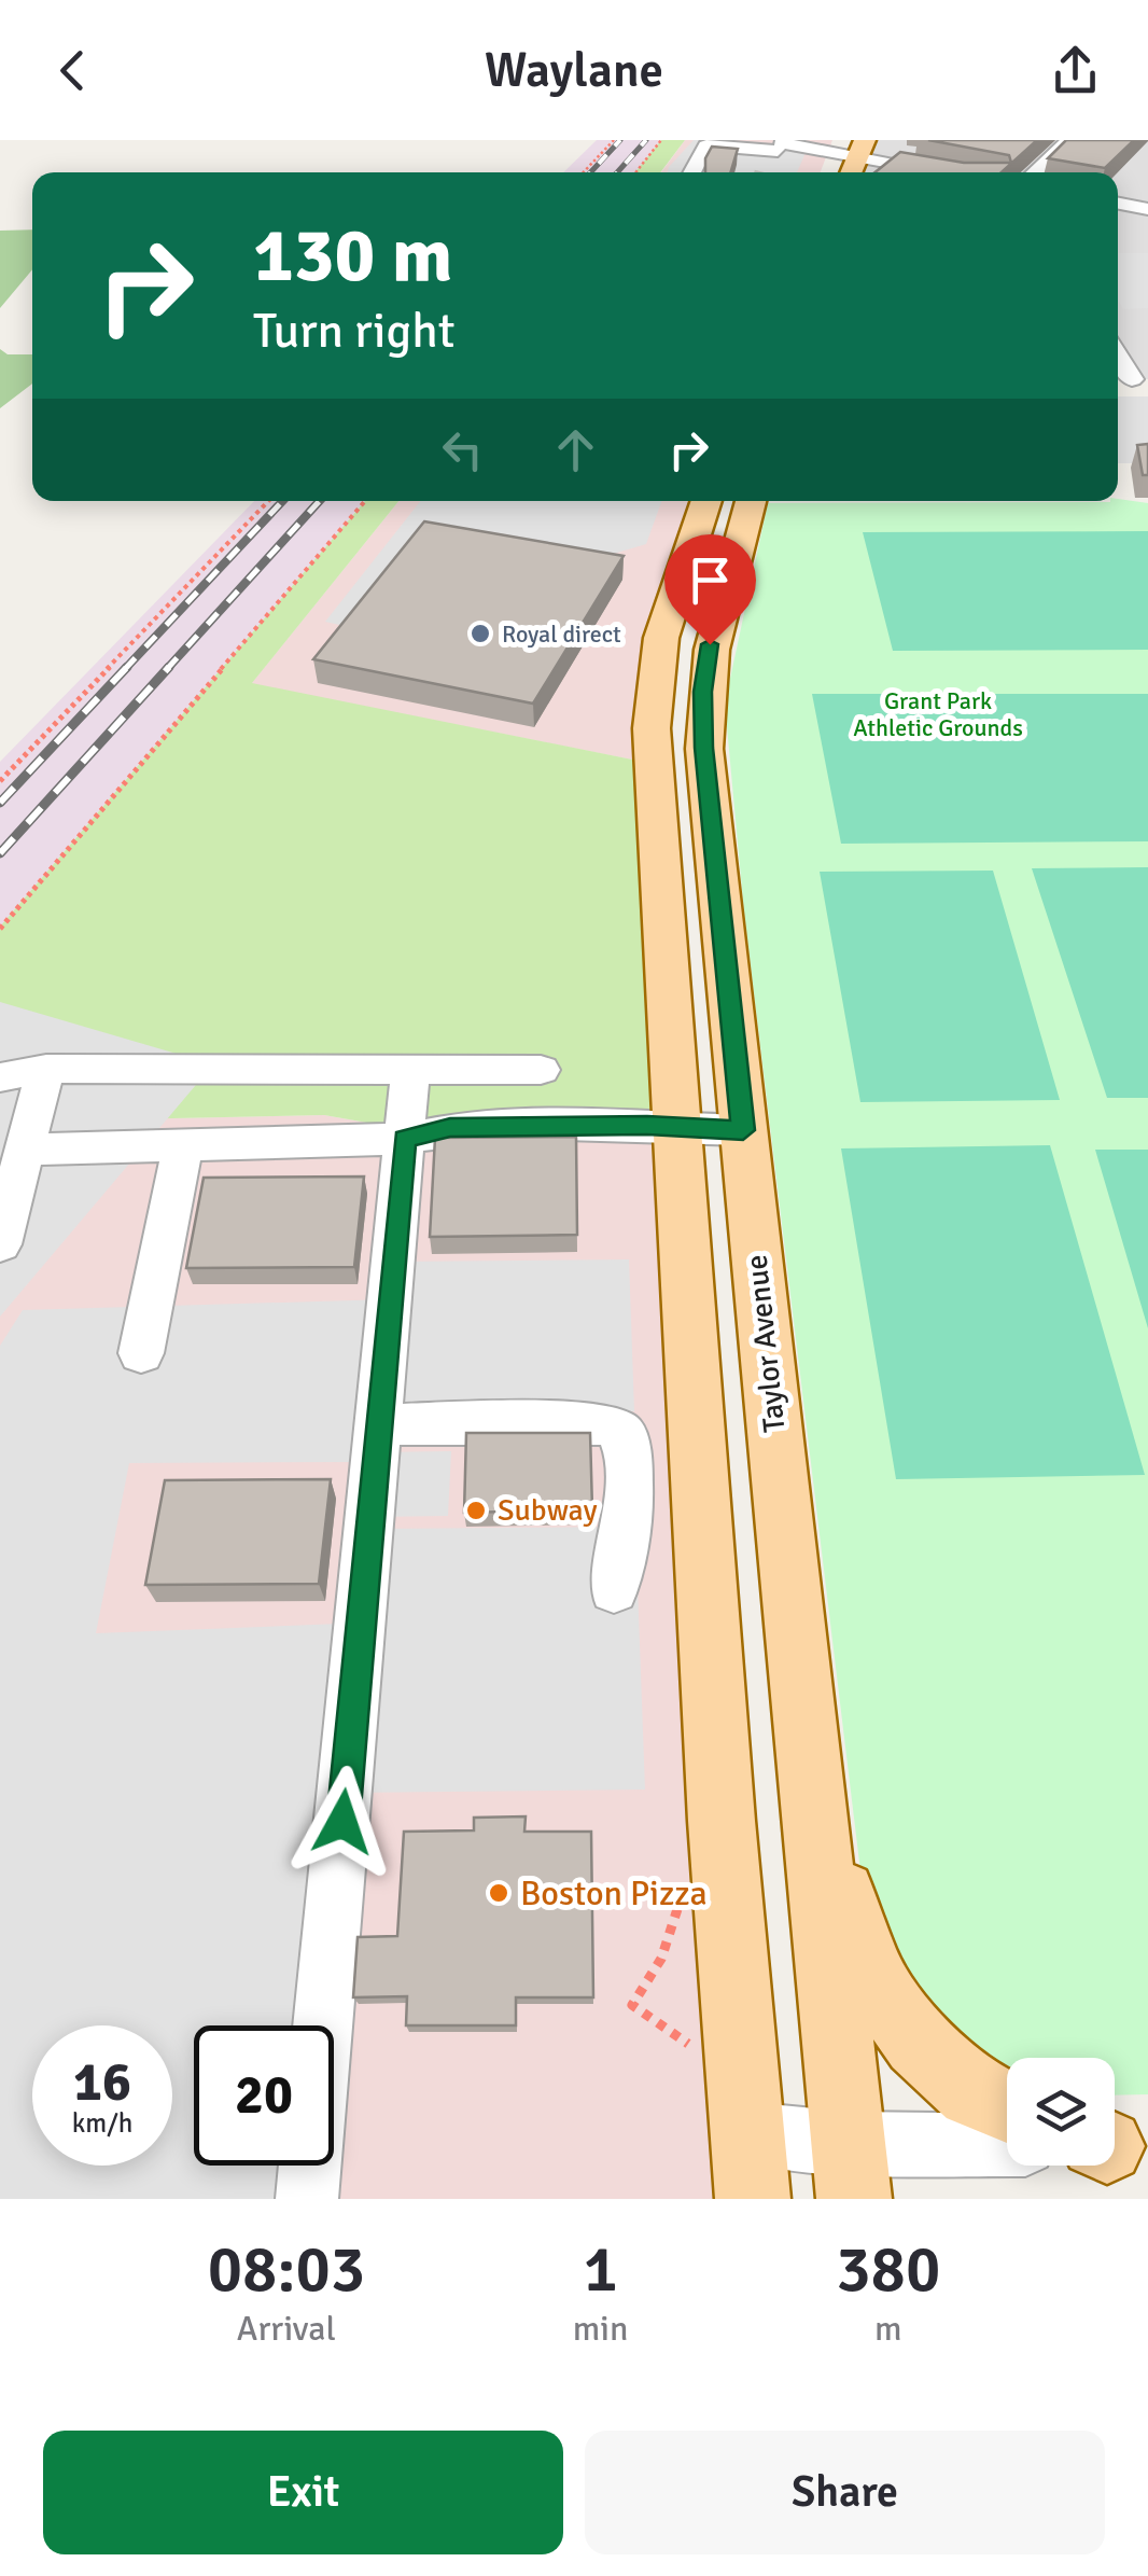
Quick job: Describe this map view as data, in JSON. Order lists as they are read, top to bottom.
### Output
{
  "streets": {
    "main road": ["Taylor Avenue"]
  },
  "parks": ["Grant Park Athletic Grounds"],
  "places": ["Royal direct", "Subway", "Boston Pizza"],
  "page": {
    "header": "Waylane",
    "turn": ["130 m", "Turn right"],
    "speed": "16 km/h",
    "limit": "20",
    "eta": [
      "08:03",
      "Arrival",
      "1",
      "min",
      "380",
      "m"
    ],
    "buttons": ["Exit", "Share"]
  }
}
